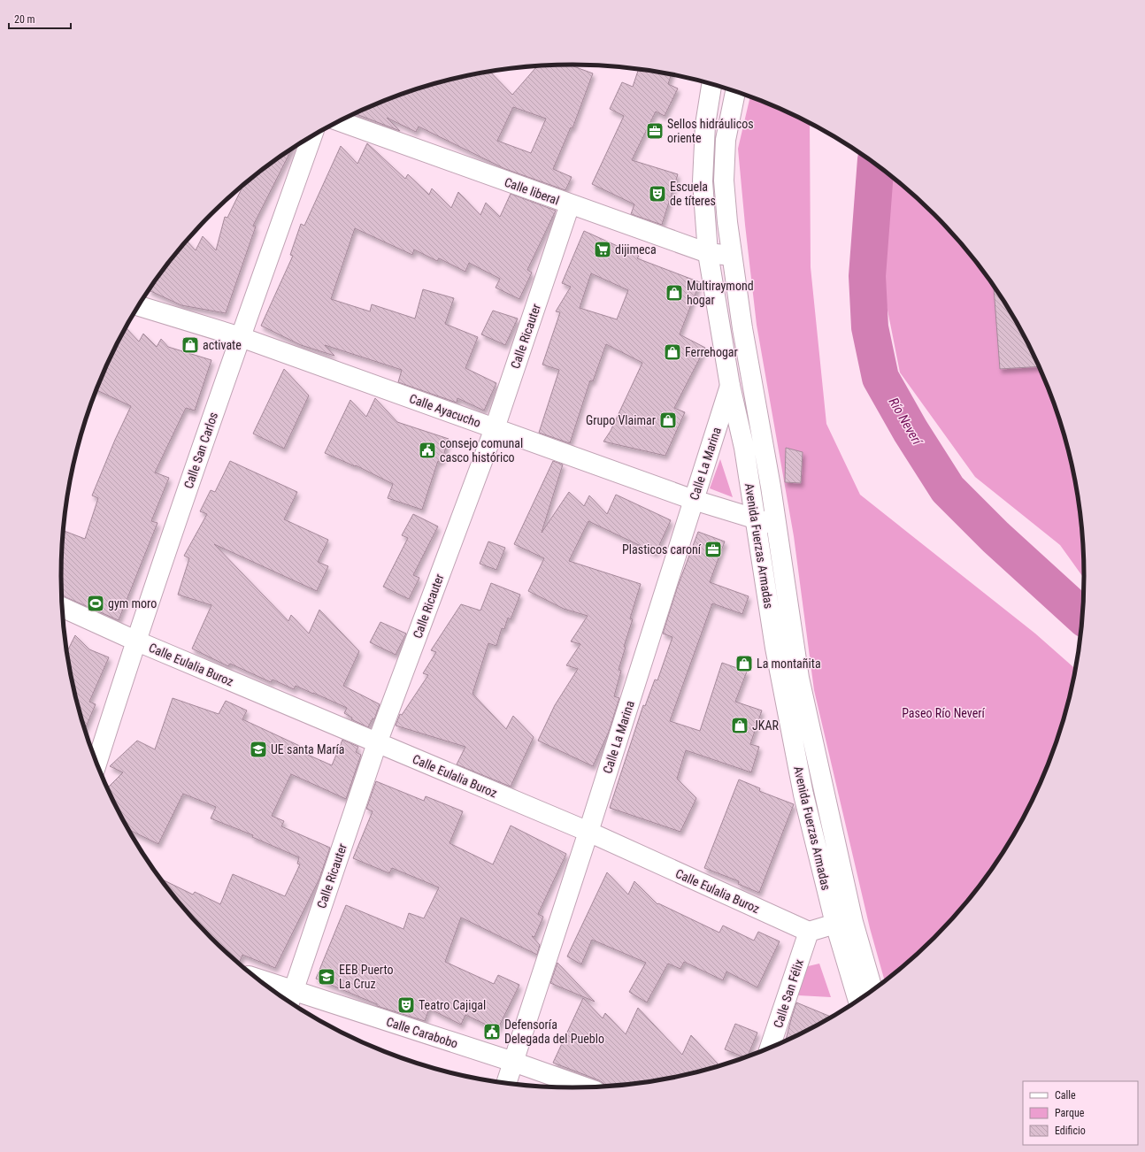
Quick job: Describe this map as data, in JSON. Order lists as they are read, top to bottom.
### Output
{
  "streets": {
    "street": [
      "Calle liberal",
      "Calle Ricauter",
      "Calle Ayacucho",
      "Calle San Carlos",
      "Calle La Marina",
      "Avenida Fuerzas Armadas",
      "Calle Eulalia Buroz",
      "Calle San Félix",
      "Calle Carabobo"
    ]
  },
  "crossings": [
    ["Calle liberal", "Calle Ricauter"],
    ["Calle liberal", "Avenida Fuerzas Armadas"],
    ["Calle Ricauter", "Calle Ayacucho"],
    ["Calle Ricauter", "Calle Eulalia Buroz"],
    ["Calle Ricauter", "Calle Carabobo"],
    ["Calle Ayacucho", "Calle San Carlos"],
    ["Calle Ayacucho", "Calle La Marina"],
    ["Calle Ayacucho", "Avenida Fuerzas Armadas"],
    ["Calle San Carlos", "Calle Eulalia Buroz"],
    ["Calle La Marina", "Avenida Fuerzas Armadas"],
    ["Calle La Marina", "Calle Eulalia Buroz"],
    ["Calle La Marina", "Calle Carabobo"],
    ["Calle Eulalia Buroz", "Calle San Félix"]
  ],
  "water": ["Río Neverí"],
  "parks": ["Paseo Río Neverí"],
  "places": {
    "office": ["Sellos hidráulicos oriente", "Plasticos caroní"],
    "theatre": ["Escuela de títeres", "Teatro Cajigal"],
    "supermarket": ["dijimeca"],
    "shop": [
      "Multiraymond hogar",
      "activate",
      "Ferrehogar",
      "Grupo Vlaimar",
      "La montañita",
      "JKAR"
    ],
    "public building": ["consejo comunal casco histórico", "Defensoría Delegada del Pueblo"],
    "sports": ["gym moro"],
    "school or university": ["UE santa María", "EEB Puerto La Cruz"]
  },
  "legend": ["Calle", "Parque", "Edificio"],
  "scale_bar": "20 m"
}
